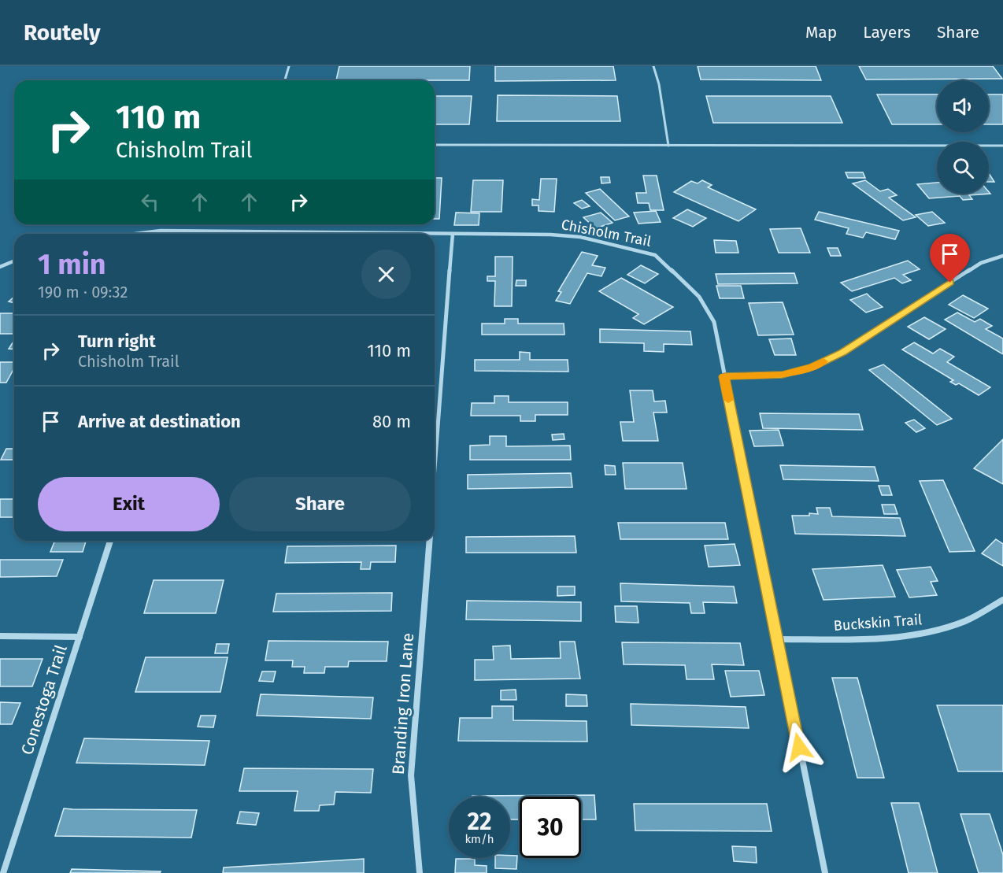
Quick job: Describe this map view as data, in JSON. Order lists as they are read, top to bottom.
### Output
{
  "streets": {
    "street": [
      "Chisholm Trail",
      "Buckskin Trail",
      "Conestoga Trail",
      "Branding Iron Lane"
    ]
  },
  "crossings": [
    ["Chisholm Trail", "Buckskin Trail"]
  ],
  "page": {
    "header": "Routely",
    "nav": ["Map", "Layers", "Share"],
    "turn": ["110 m", "Chisholm Trail"],
    "heading": ["1 min", "190 m · 09:32"],
    "list": [
      {
        "name": "Turn right",
        "note": "Chisholm Trail",
        "value": "110 m"
      },
      {
        "name": "Arrive at destination",
        "value": "80 m"
      }
    ],
    "buttons": ["Exit", "Share"],
    "speed": "22 km/h",
    "limit": "30"
  }
}
